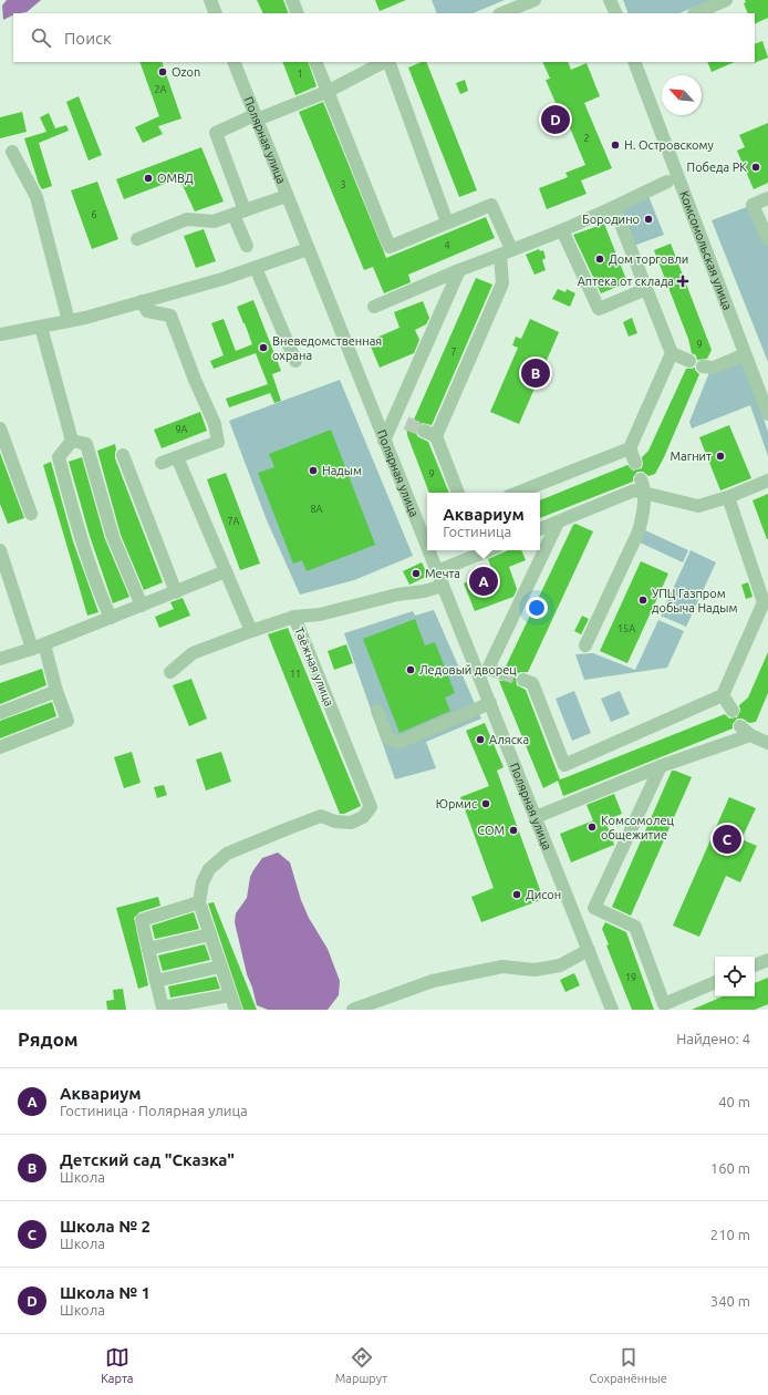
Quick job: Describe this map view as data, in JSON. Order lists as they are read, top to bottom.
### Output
{
  "streets": {
    "street": ["Полярная улица", "Комсомольская улица", "Таёжная улица"]
  },
  "crossings": [
    ["Полярная улица", "Таёжная улица"]
  ],
  "places": {
    "other": [
      "Ozon",
      "Н. Островскому",
      "Победа РК",
      "ОМВД",
      "Бородино",
      "Дом торговли",
      "Вневедомственная охрана",
      "Магнит",
      "Надым",
      "Мечта",
      "УПЦ Газпром добыча Надым",
      "Ледовый дворец",
      "Аляска",
      "Юрмис",
      "Комсомолец общежитие",
      "СОМ",
      "Дисон"
    ],
    "health": ["Аптека от склада"]
  },
  "house_numbers": [
    "1",
    "2А",
    "2",
    "3",
    "6",
    "4",
    "9",
    "7",
    "9А",
    "9",
    "8А",
    "7А",
    "15А",
    "11",
    "19"
  ],
  "north": "top left",
  "page": {
    "search": "Поиск",
    "pins": [
      "D",
      "B",
      "A",
      "C"
    ],
    "popup": ["Аквариум", "Гостиница"],
    "heading": ["Рядом", "Найдено: 4"],
    "list": [
      {
        "mark": "A",
        "name": "Аквариум",
        "note": "Гостиница · Полярная улица",
        "value": "40 m"
      },
      {
        "mark": "B",
        "name": "Детский сад \"Сказка\"",
        "note": "Школа",
        "value": "160 m"
      },
      {
        "mark": "C",
        "name": "Школа № 2",
        "note": "Школа",
        "value": "210 m"
      },
      {
        "mark": "D",
        "name": "Школа № 1",
        "note": "Школа",
        "value": "340 m"
      }
    ],
    "nav": ["Карта", "Маршрут", "Сохранённые"]
  }
}
